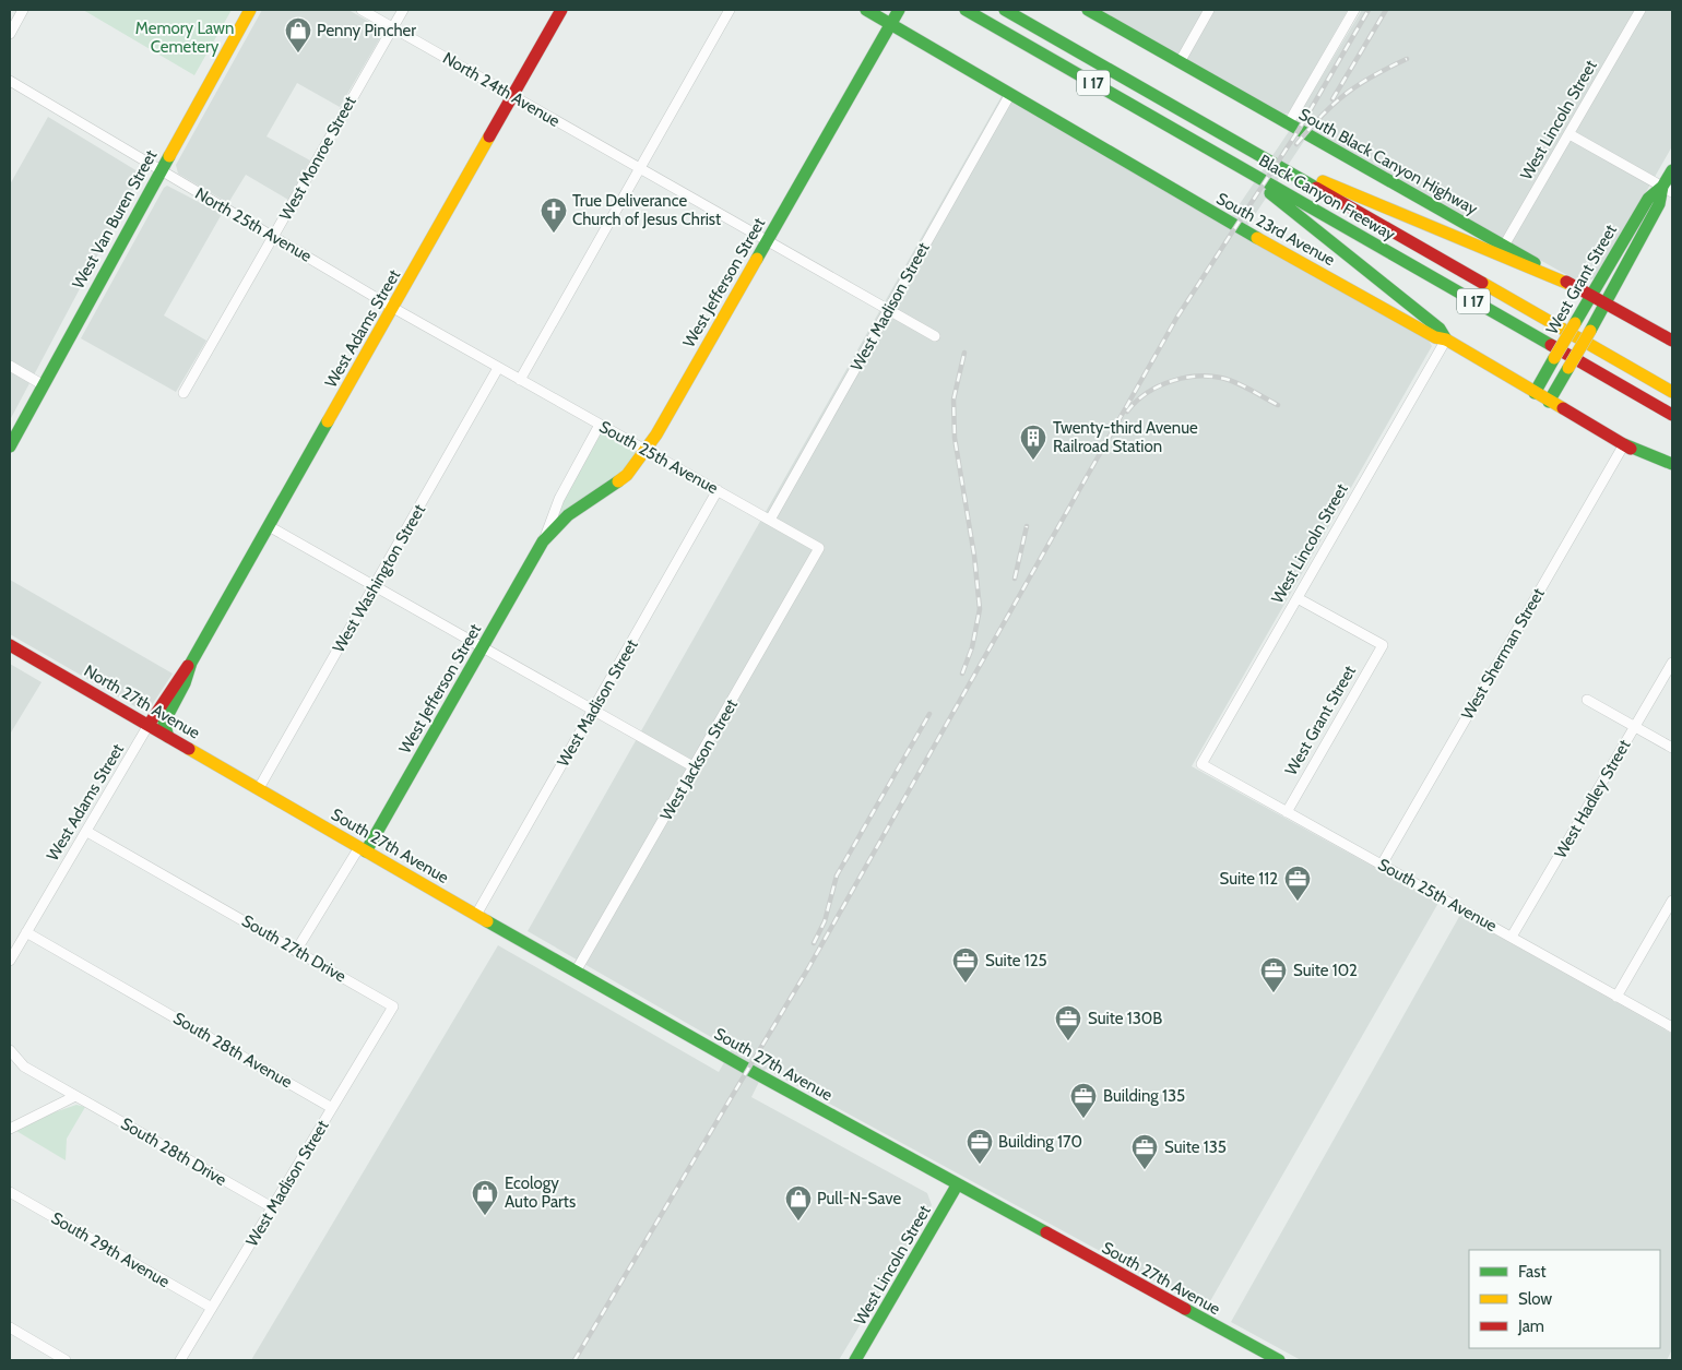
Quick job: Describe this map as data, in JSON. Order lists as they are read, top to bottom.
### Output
{
  "streets": {
    "main road": [
      "I 17",
      "West Lincoln Street",
      "South Black Canyon Highway",
      "Black Canyon Freeway",
      "West Van Buren Street",
      "South 23rd Avenue",
      "West Grant Street",
      "West Jefferson Street",
      "West Adams Street",
      "North 27th Avenue",
      "South 27th Avenue"
    ],
    "street": [
      "North 24th Avenue",
      "West Monroe Street",
      "North 25th Avenue",
      "West Madison Street",
      "South 25th Avenue",
      "West Washington Street",
      "West Sherman Street",
      "West Jackson Street",
      "West Hadley Street",
      "South 27th Drive",
      "South 28th Avenue",
      "South 28th Drive",
      "South 29th Avenue"
    ]
  },
  "crossings": [
    ["North 24th Avenue", "West Monroe Street"],
    ["North 24th Avenue", "West Jefferson Street"],
    ["North 24th Avenue", "West Madison Street"],
    ["North 24th Avenue", "West Adams Street"],
    ["West Lincoln Street", "South Black Canyon Highway"],
    ["West Lincoln Street", "South 23rd Avenue"],
    ["West Lincoln Street", "West Grant Street"],
    ["West Lincoln Street", "South 25th Avenue"],
    ["West Lincoln Street", "South 27th Avenue"],
    ["West Monroe Street", "North 25th Avenue"],
    ["South Black Canyon Highway", "West Grant Street"],
    ["West Van Buren Street", "North 25th Avenue"],
    ["North 25th Avenue", "West Adams Street"],
    ["North 25th Avenue", "South 25th Avenue"],
    ["North 25th Avenue", "West Washington Street"],
    ["South 23rd Avenue", "West Grant Street"],
    ["South 23rd Avenue", "West Jefferson Street"],
    ["South 23rd Avenue", "West Madison Street"],
    ["South 23rd Avenue", "West Sherman Street"],
    ["West Grant Street", "South 25th Avenue"],
    ["West Jefferson Street", "South 25th Avenue"],
    ["West Jefferson Street", "South 27th Avenue"],
    ["West Jefferson Street", "South 27th Drive"],
    ["West Madison Street", "South 25th Avenue"],
    ["West Madison Street", "South 27th Avenue"],
    ["West Madison Street", "South 27th Drive"],
    ["West Madison Street", "South 28th Avenue"],
    ["West Madison Street", "South 28th Drive"],
    ["West Madison Street", "South 29th Avenue"],
    ["West Adams Street", "North 27th Avenue"],
    ["West Adams Street", "South 27th Drive"],
    ["West Adams Street", "South 28th Avenue"],
    ["South 25th Avenue", "West Washington Street"],
    ["South 25th Avenue", "West Sherman Street"],
    ["South 25th Avenue", "West Jackson Street"],
    ["South 25th Avenue", "West Hadley Street"],
    ["West Washington Street", "North 27th Avenue"],
    ["West Washington Street", "South 27th Avenue"],
    ["North 27th Avenue", "South 27th Avenue"],
    ["West Jackson Street", "South 27th Avenue"]
  ],
  "parks": ["Memory Lawn Cemetery"],
  "places": {
    "shop": ["Penny Pincher", "Ecology Auto Parts", "Pull-N-Save"],
    "church": ["True Deliverance Church of Jesus Christ"],
    "building": ["Twenty-third Avenue Railroad Station"],
    "office": [
      "Suite 112",
      "Suite 125",
      "Suite 102",
      "Suite 130B",
      "Building 135",
      "Building 170",
      "Suite 135"
    ]
  },
  "legend": ["Fast", "Slow", "Jam"]
}
